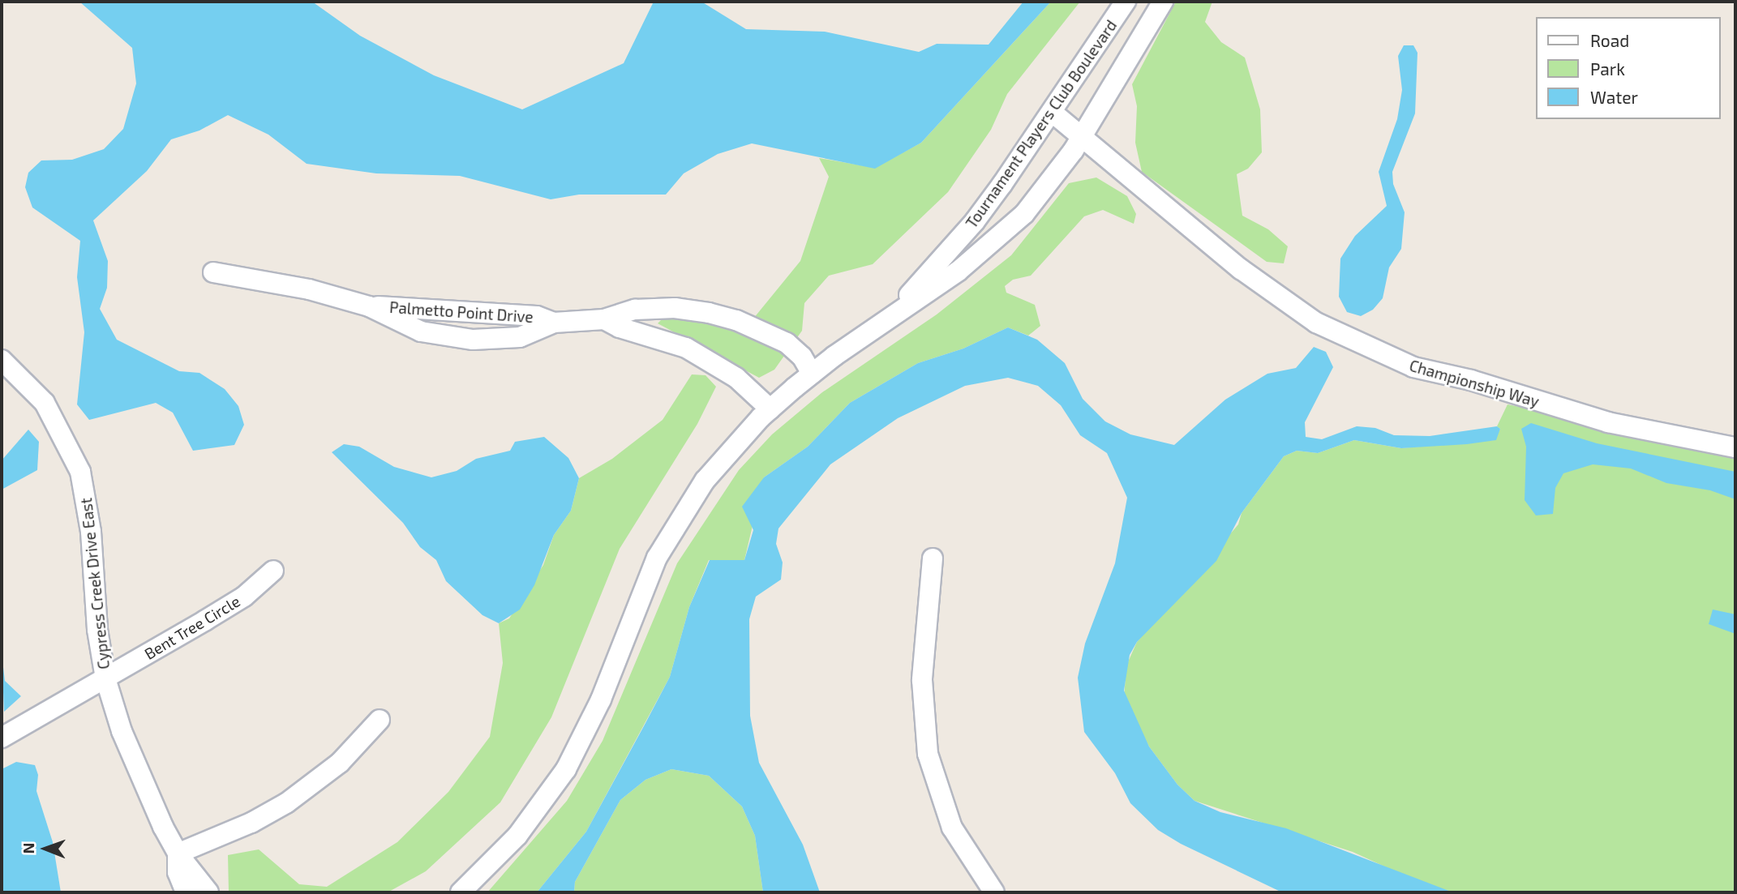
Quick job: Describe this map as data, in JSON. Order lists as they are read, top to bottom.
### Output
{
  "streets": {
    "street": [
      "Tournament Players Club Boulevard",
      "Palmetto Point Drive",
      "Championship Way",
      "Cypress Creek Drive East",
      "Bent Tree Circle"
    ]
  },
  "crossings": [
    ["Tournament Players Club Boulevard", "Palmetto Point Drive"],
    ["Tournament Players Club Boulevard", "Championship Way"],
    ["Cypress Creek Drive East", "Bent Tree Circle"]
  ],
  "legend": ["Road", "Park", "Water"],
  "north": "left"
}
